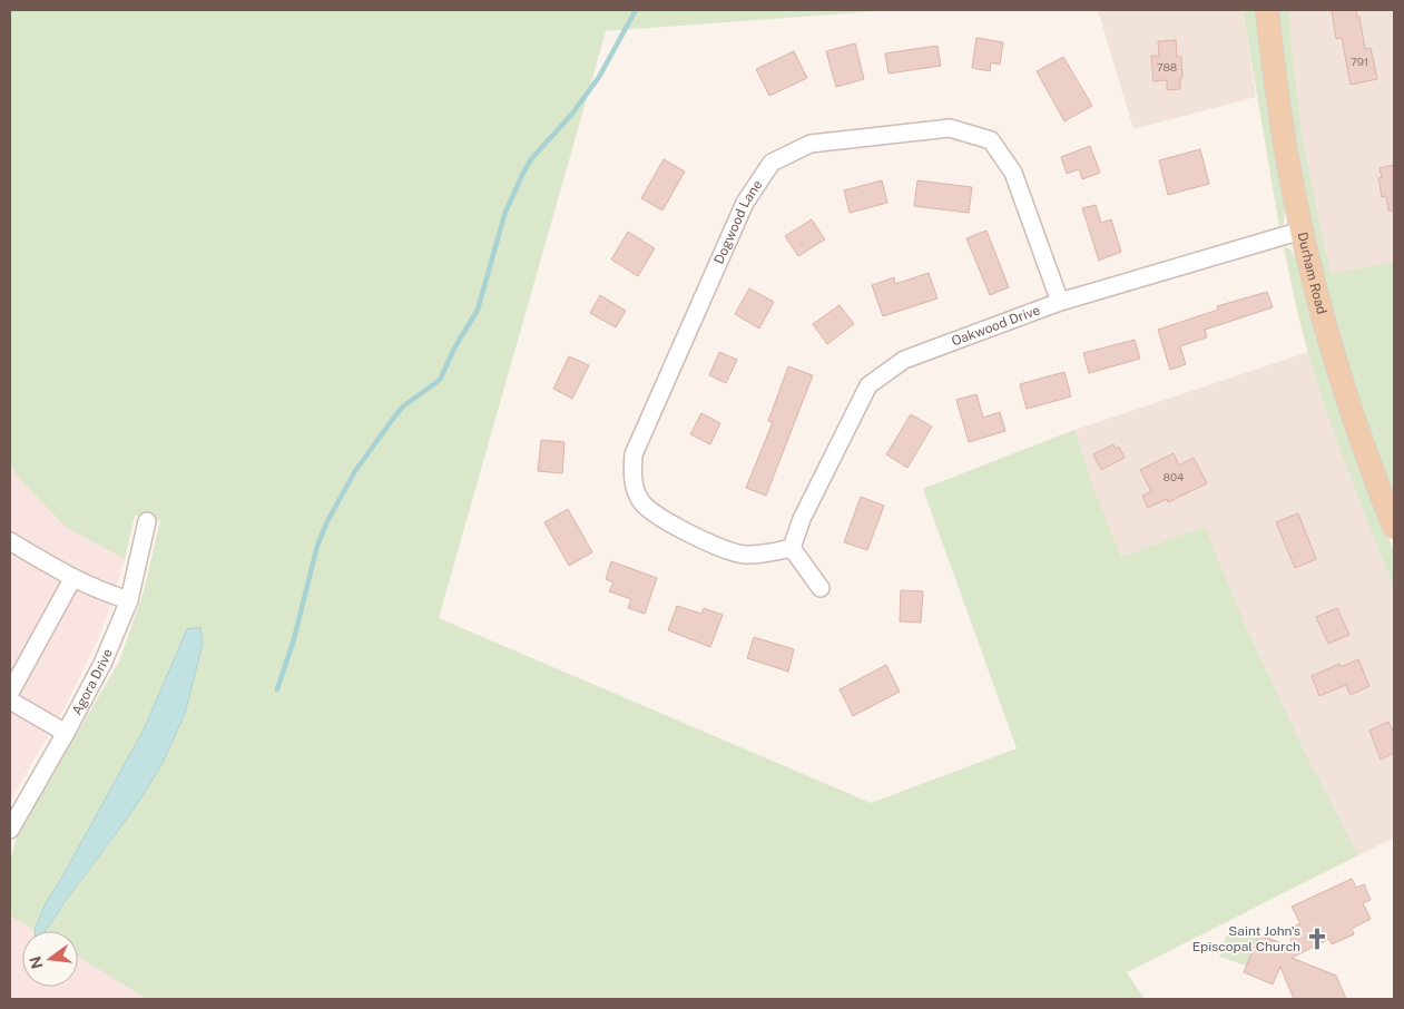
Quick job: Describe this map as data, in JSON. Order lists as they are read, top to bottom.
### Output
{
  "streets": {
    "main road": ["Durham Road"],
    "street": ["Dogwood Lane", "Oakwood Drive", "Agora Drive"]
  },
  "crossings": [
    ["Dogwood Lane", "Oakwood Drive"],
    ["Durham Road", "Oakwood Drive"]
  ],
  "places": {
    "church": ["Saint John's Episcopal Church"]
  },
  "house_numbers": ["791", "788", "804"],
  "north": "left"
}
